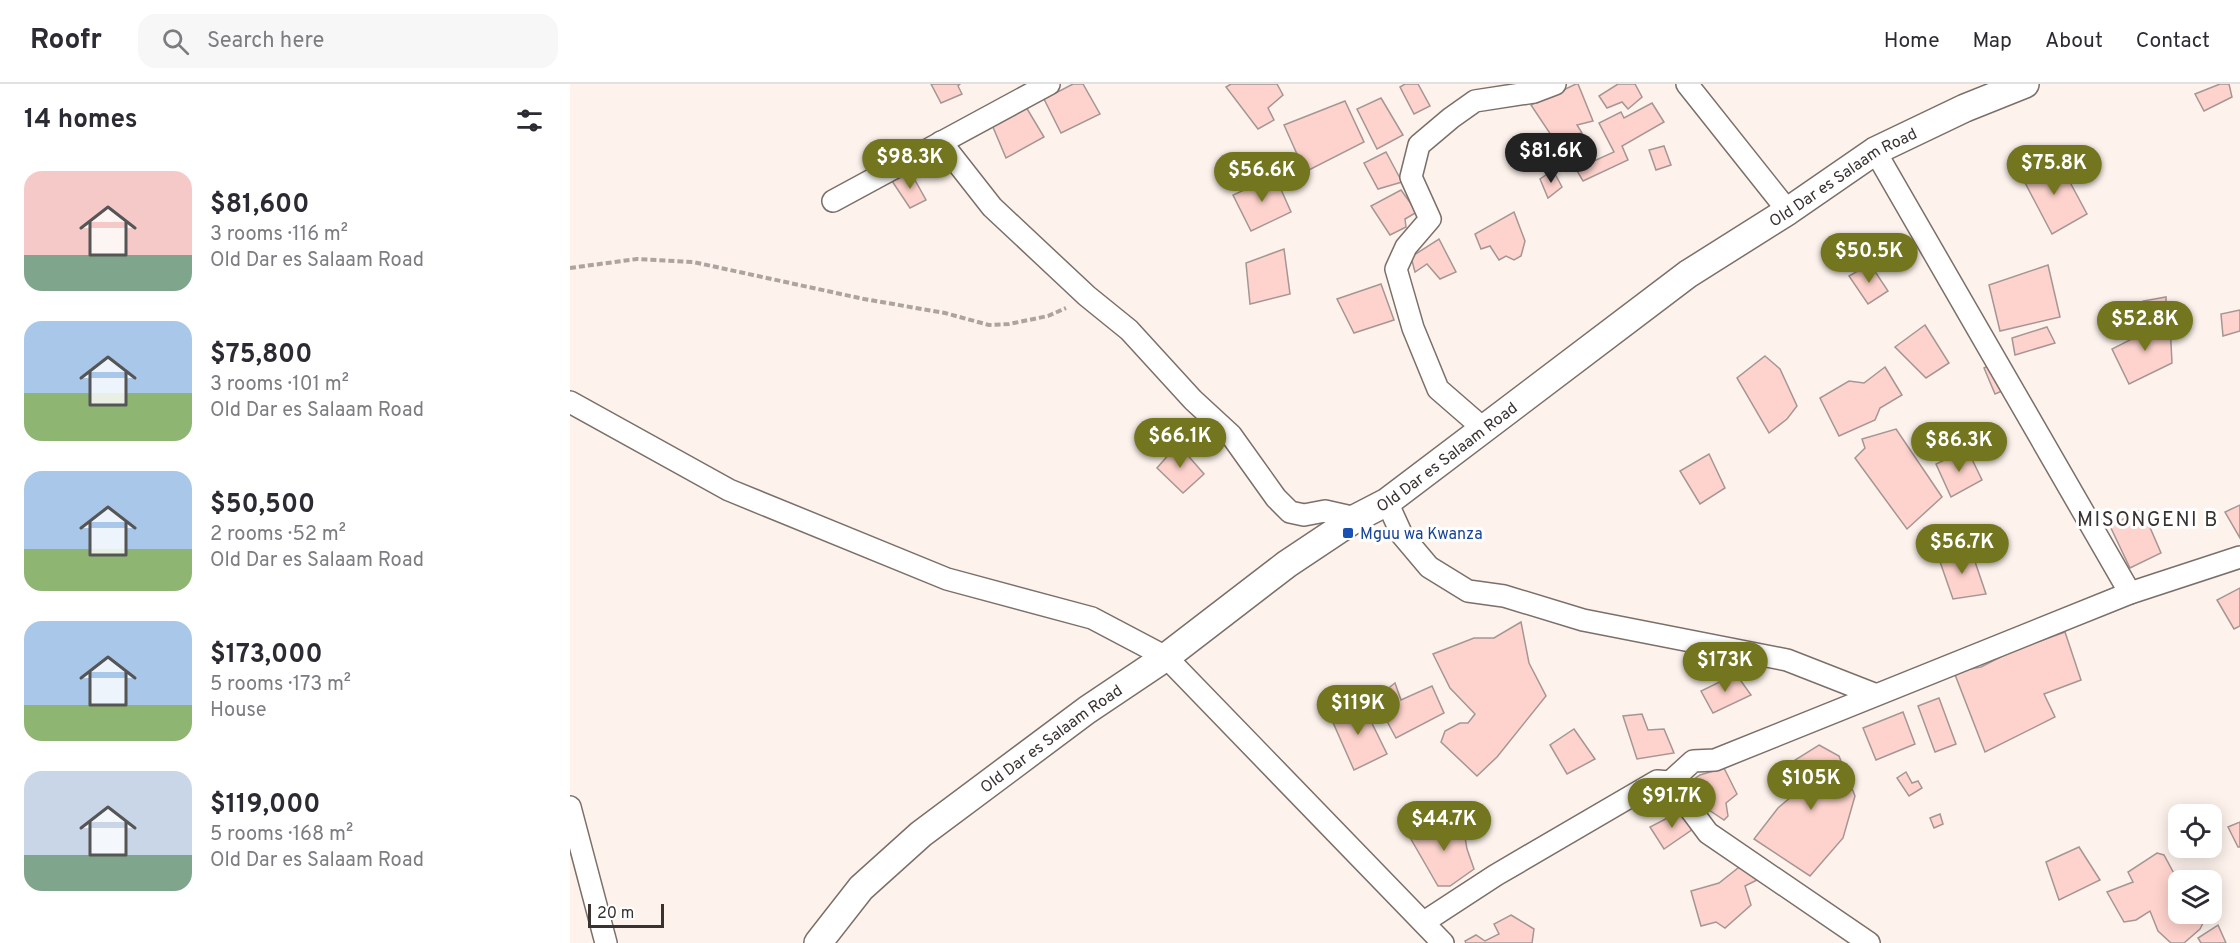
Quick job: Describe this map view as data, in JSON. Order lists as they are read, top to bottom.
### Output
{
  "streets": {
    "street": ["Old Dar es Salaam Road"]
  },
  "districts": ["MISONGENI B"],
  "places": {
    "transit": ["Mguu wa Kwanza"]
  },
  "scale_bar": "20 m",
  "page": {
    "header": "Roofr",
    "search": "Search here",
    "nav": [
      "Home",
      "Map",
      "About",
      "Contact"
    ],
    "heading": "14 homes",
    "price": [
      "$81.6K",
      "$98.3K",
      "$75.8K",
      "$56.6K",
      "$50.5K",
      "$52.8K",
      "$66.1K",
      "$86.3K",
      "$56.7K",
      "$173K",
      "$119K",
      "$105K",
      "$91.7K",
      "$44.7K"
    ],
    "list": [
      {
        "name": "$81,600",
        "note": "3 rooms · 116 m² · Old Dar es Salaam Road"
      },
      {
        "name": "$75,800",
        "note": "3 rooms · 101 m² · Old Dar es Salaam Road"
      },
      {
        "name": "$50,500",
        "note": "2 rooms · 52 m² · Old Dar es Salaam Road"
      },
      {
        "name": "$173,000",
        "note": "5 rooms · 173 m² · House"
      },
      {
        "name": "$119,000",
        "note": "5 rooms · 168 m² · Old Dar es Salaam Road"
      }
    ],
    "scale": "20 m"
  }
}
